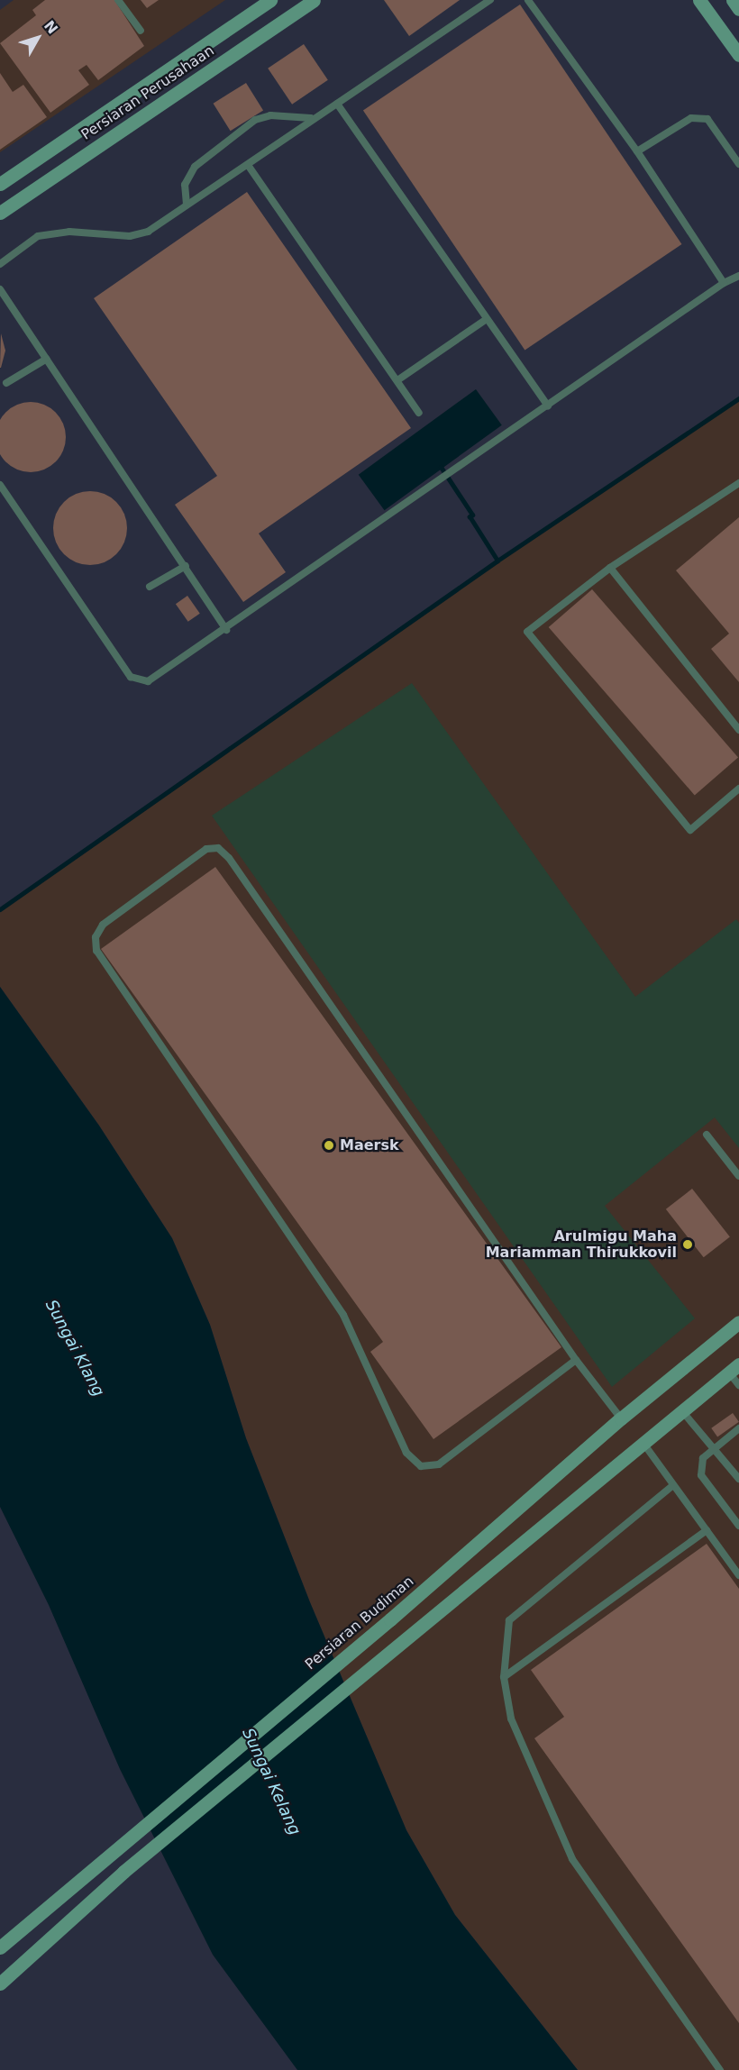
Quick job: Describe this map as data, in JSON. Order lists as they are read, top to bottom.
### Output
{
  "streets": {
    "main road": ["Persiaran Perusahaan", "Persiaran Budiman"]
  },
  "water": ["Sungai Klang", "Sungai Kelang"],
  "places": ["Maersk", "Arulmigu Maha Mariamman Thirukkovil"],
  "north": "top right"
}
